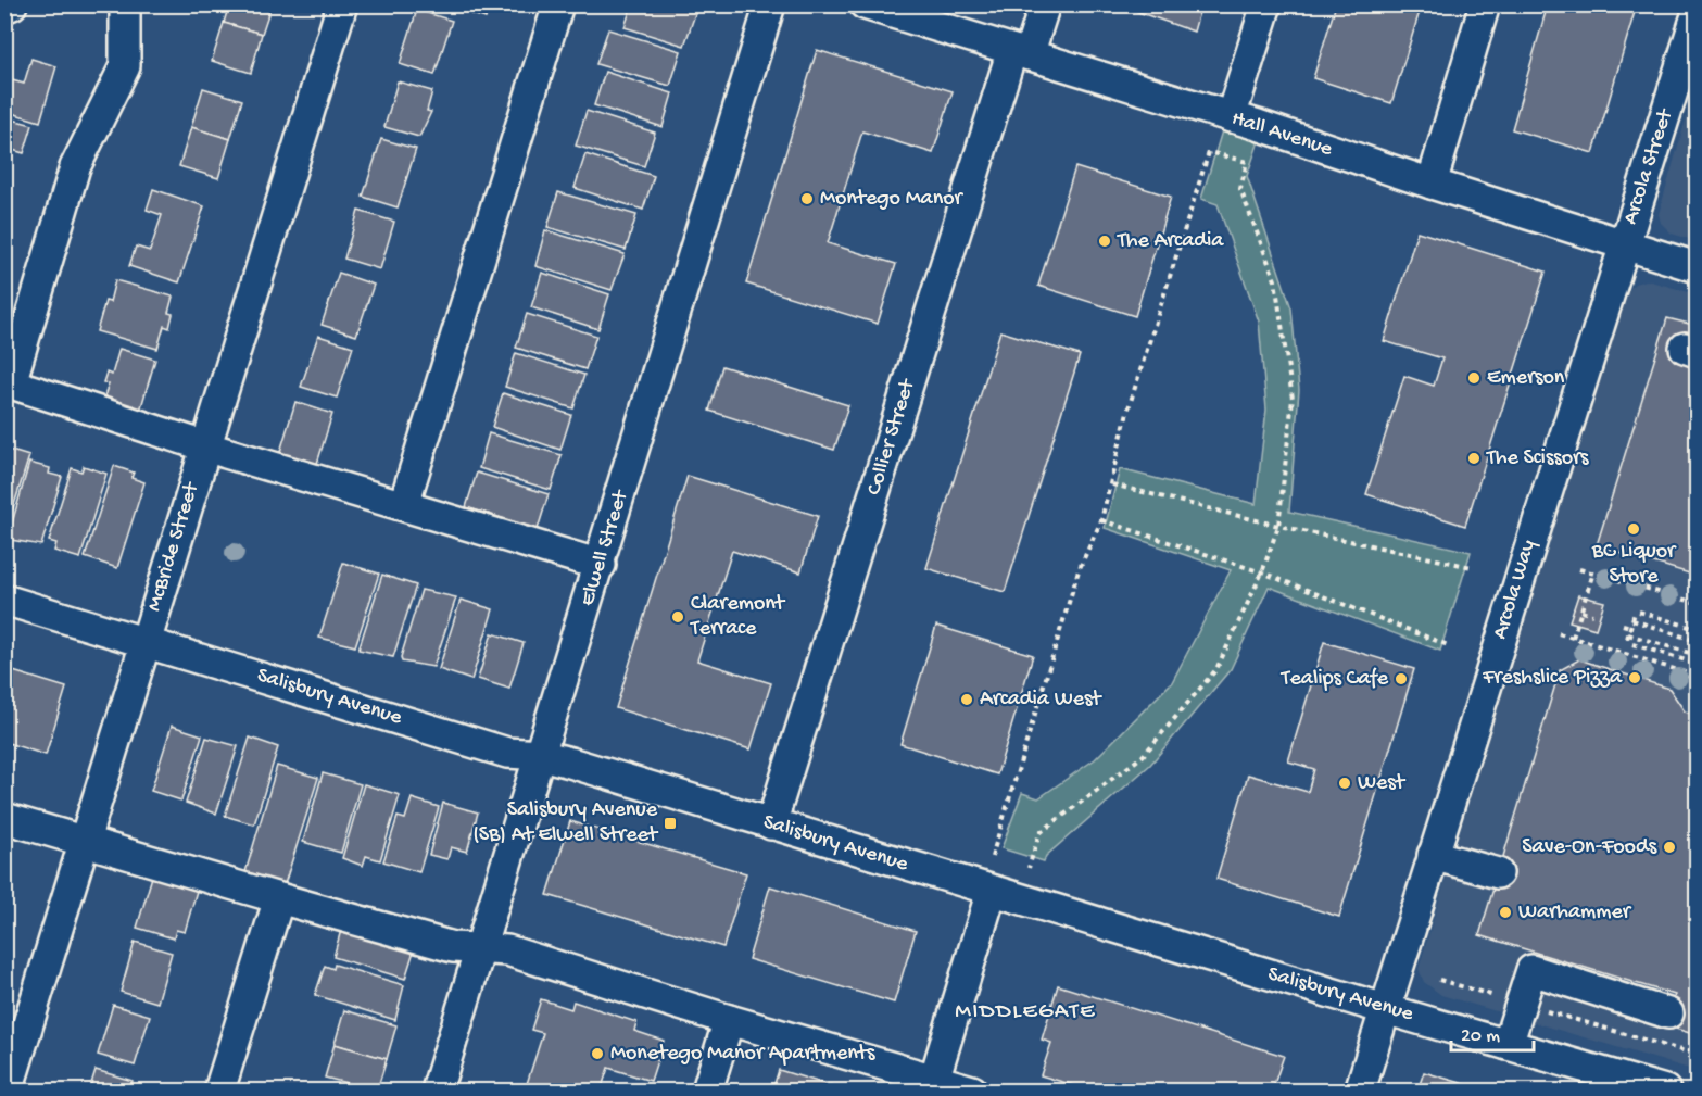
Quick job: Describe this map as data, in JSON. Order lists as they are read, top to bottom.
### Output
{
  "streets": {
    "street": [
      "Hall Avenue",
      "Arcola Street",
      "Collier Street",
      "McBride Street",
      "Elwell Street",
      "Arcola Way",
      "Salisbury Avenue"
    ]
  },
  "crossings": [
    ["Hall Avenue", "Arcola Street"],
    ["Hall Avenue", "Collier Street"],
    ["Hall Avenue", "Arcola Way"],
    ["Arcola Street", "Arcola Way"],
    ["Collier Street", "Salisbury Avenue"],
    ["McBride Street", "Salisbury Avenue"],
    ["Elwell Street", "Salisbury Avenue"],
    ["Arcola Way", "Salisbury Avenue"]
  ],
  "districts": ["MIDDLEGATE"],
  "places": {
    "other": [
      "Montego Manor",
      "The Arcadia",
      "Emerson",
      "The Scissors",
      "BC Liquor Store",
      "Claremont Terrace",
      "Freshslice Pizza",
      "Tealips Cafe",
      "Arcadia West",
      "West",
      "Save-On-Foods",
      "Warhammer",
      "Monetego Manor Apartments"
    ],
    "transit": ["Salisbury Avenue (SB) At Elwell Street"]
  },
  "scale_bar": "20 m"
}
